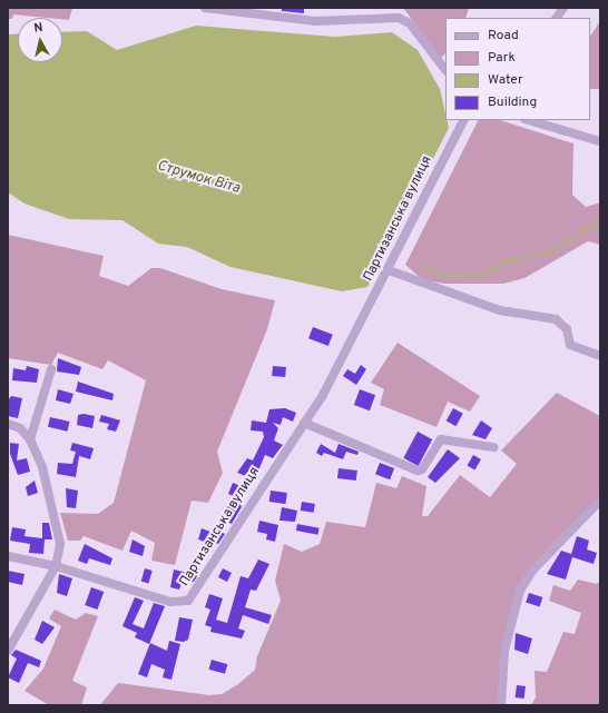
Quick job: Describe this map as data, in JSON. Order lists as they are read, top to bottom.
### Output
{
  "streets": {
    "street": ["Партизанська вулиця"]
  },
  "water": ["Струмок Віта"],
  "legend": [
    "Road",
    "Park",
    "Water",
    "Building"
  ],
  "north": "top"
}
